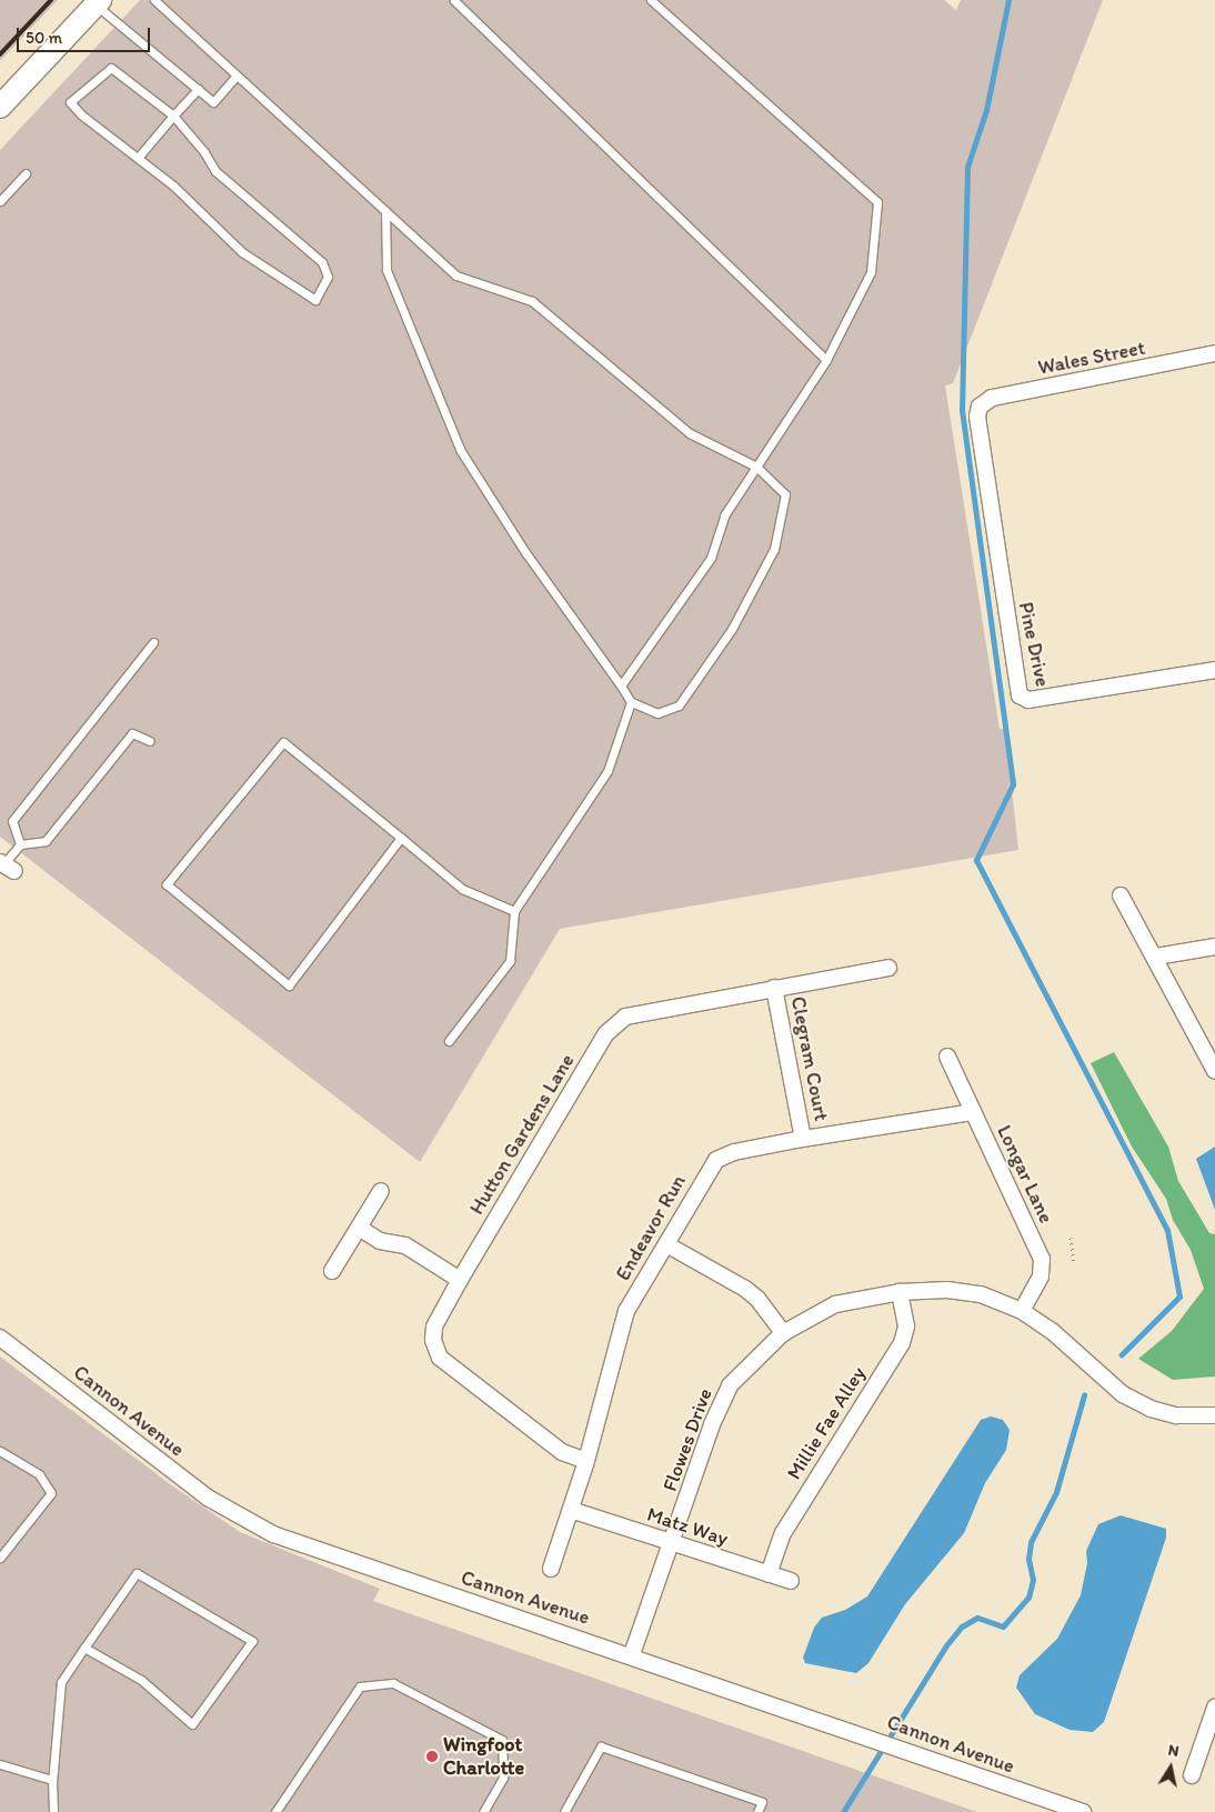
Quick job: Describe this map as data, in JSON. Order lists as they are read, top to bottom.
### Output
{
  "streets": {
    "street": [
      "Wales Street",
      "Pine Drive",
      "Clegram Court",
      "Hutton Gardens Lane",
      "Longar Lane",
      "Endeavor Run",
      "Cannon Avenue",
      "Millie Fae Alley",
      "Flowes Drive",
      "Matz Way"
    ]
  },
  "crossings": [
    ["Wales Street", "Pine Drive"],
    ["Clegram Court", "Hutton Gardens Lane"],
    ["Clegram Court", "Endeavor Run"],
    ["Hutton Gardens Lane", "Endeavor Run"],
    ["Longar Lane", "Endeavor Run"],
    ["Longar Lane", "Flowes Drive"],
    ["Endeavor Run", "Matz Way"],
    ["Cannon Avenue", "Flowes Drive"],
    ["Millie Fae Alley", "Flowes Drive"],
    ["Millie Fae Alley", "Matz Way"],
    ["Flowes Drive", "Matz Way"]
  ],
  "places": ["Wingfoot Charlotte"],
  "scale_bar": "50 m",
  "north": "top"
}
